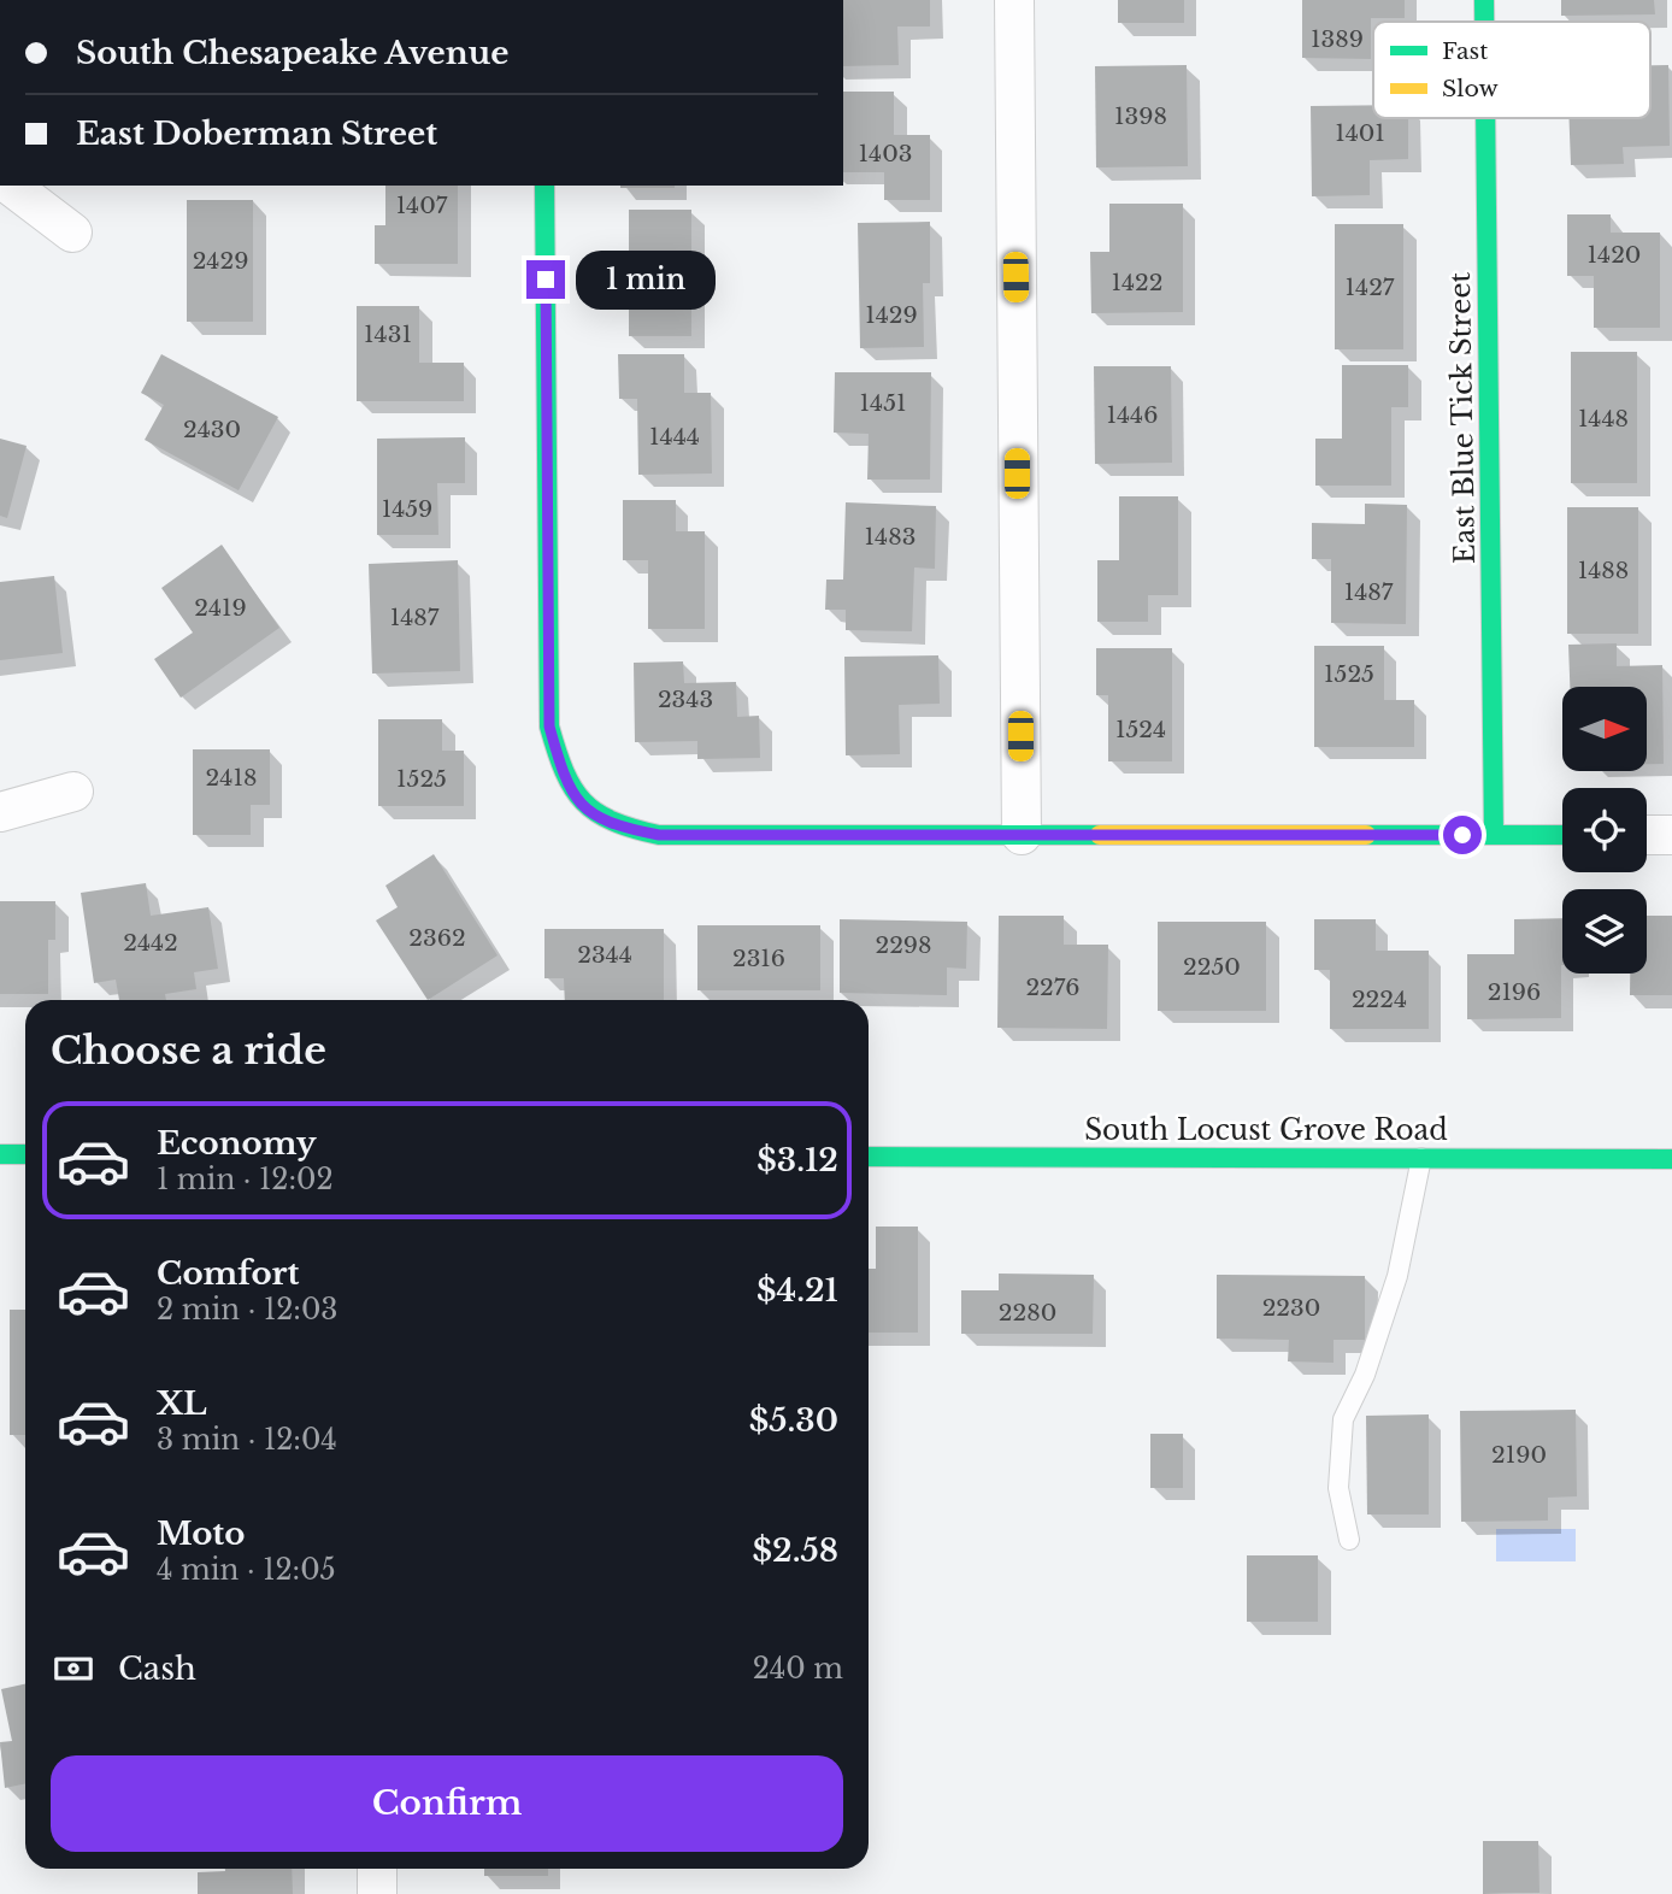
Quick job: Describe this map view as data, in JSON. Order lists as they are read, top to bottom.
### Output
{
  "streets": {
    "street": ["East Blue Tick Street", "South Locust Grove Road"]
  },
  "house_numbers": [
    "1389",
    "1398",
    "1401",
    "1403",
    "1407",
    "1420",
    "2429",
    "1422",
    "1427",
    "1429",
    "1431",
    "1451",
    "1446",
    "1448",
    "2430",
    "1444",
    "1459",
    "1483",
    "1488",
    "1487",
    "2419",
    "1487",
    "1525",
    "2343",
    "1524",
    "2418",
    "1525",
    "2362",
    "2442",
    "2298",
    "2344",
    "2316",
    "2250",
    "2276",
    "2196",
    "2224",
    "2230",
    "2280",
    "2190"
  ],
  "legend": ["Fast", "Slow"],
  "north": "right",
  "page": {
    "banner": ["South Chesapeake Avenue", "East Doberman Street"],
    "bubble": "1 min",
    "heading": "Choose a ride",
    "list": [
      {
        "name": "Economy",
        "note": "1 min · 12:02",
        "value": "$3.12"
      },
      {
        "name": "Comfort",
        "note": "2 min · 12:03",
        "value": "$4.21"
      },
      {
        "name": "XL",
        "note": "3 min · 12:04",
        "value": "$5.30"
      },
      {
        "name": "Moto",
        "note": "4 min · 12:05",
        "value": "$2.58"
      }
    ],
    "pay": ["Cash", "240 m"],
    "buttons": "Confirm"
  }
}
